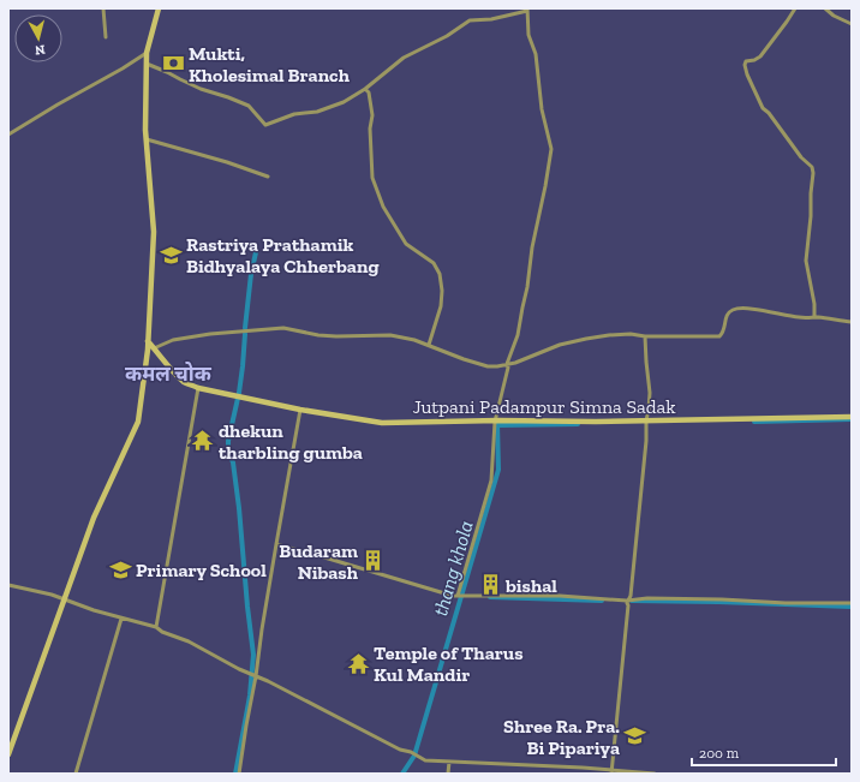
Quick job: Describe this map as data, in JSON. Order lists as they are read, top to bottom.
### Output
{
  "streets": {
    "street": ["Jutpani Padampur Simna Sadak"]
  },
  "districts": ["कमल चोक"],
  "water": ["thang khola"],
  "places": {
    "bank": ["Mukti, Kholesimal Branch"],
    "school or university": ["Rastriya Prathamik Bidhyalaya Chherbang", "Primary School", "Shree Ra. Pra. Bi Pipariya"],
    "temple": ["dhekun tharbling gumba", "Temple of Tharus Kul Mandir"],
    "building": ["Budaram Nibash", "bishal"]
  },
  "scale_bar": "200 m",
  "north": "bottom"
}
